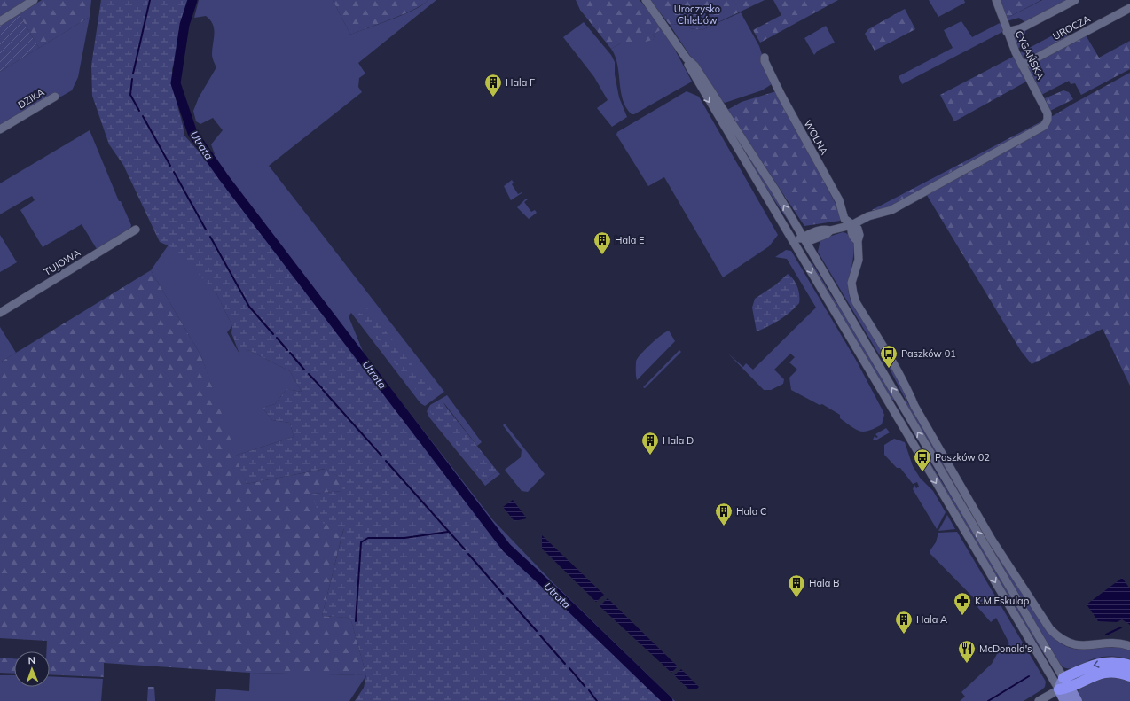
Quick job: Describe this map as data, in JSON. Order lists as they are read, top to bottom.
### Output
{
  "streets": {
    "street": [
      "UROCZA",
      "CYGAŃSKA",
      "DZIKA",
      "WOLNA",
      "TUJOWA"
    ]
  },
  "crossings": [
    ["UROCZA", "CYGAŃSKA"],
    ["CYGAŃSKA", "WOLNA"]
  ],
  "water": ["Utrata"],
  "parks": ["Uroczysko Chlebów"],
  "places": {
    "building": [
      "Hala F",
      "Hala E",
      "Hala D",
      "Hala C",
      "Hala B",
      "Hala A"
    ],
    "bus stop": ["Paszków 01", "Paszków 02"],
    "pharmacy": ["K.M.Eskulap"],
    "restaurant": ["McDonald's"]
  },
  "north": "top"
}
